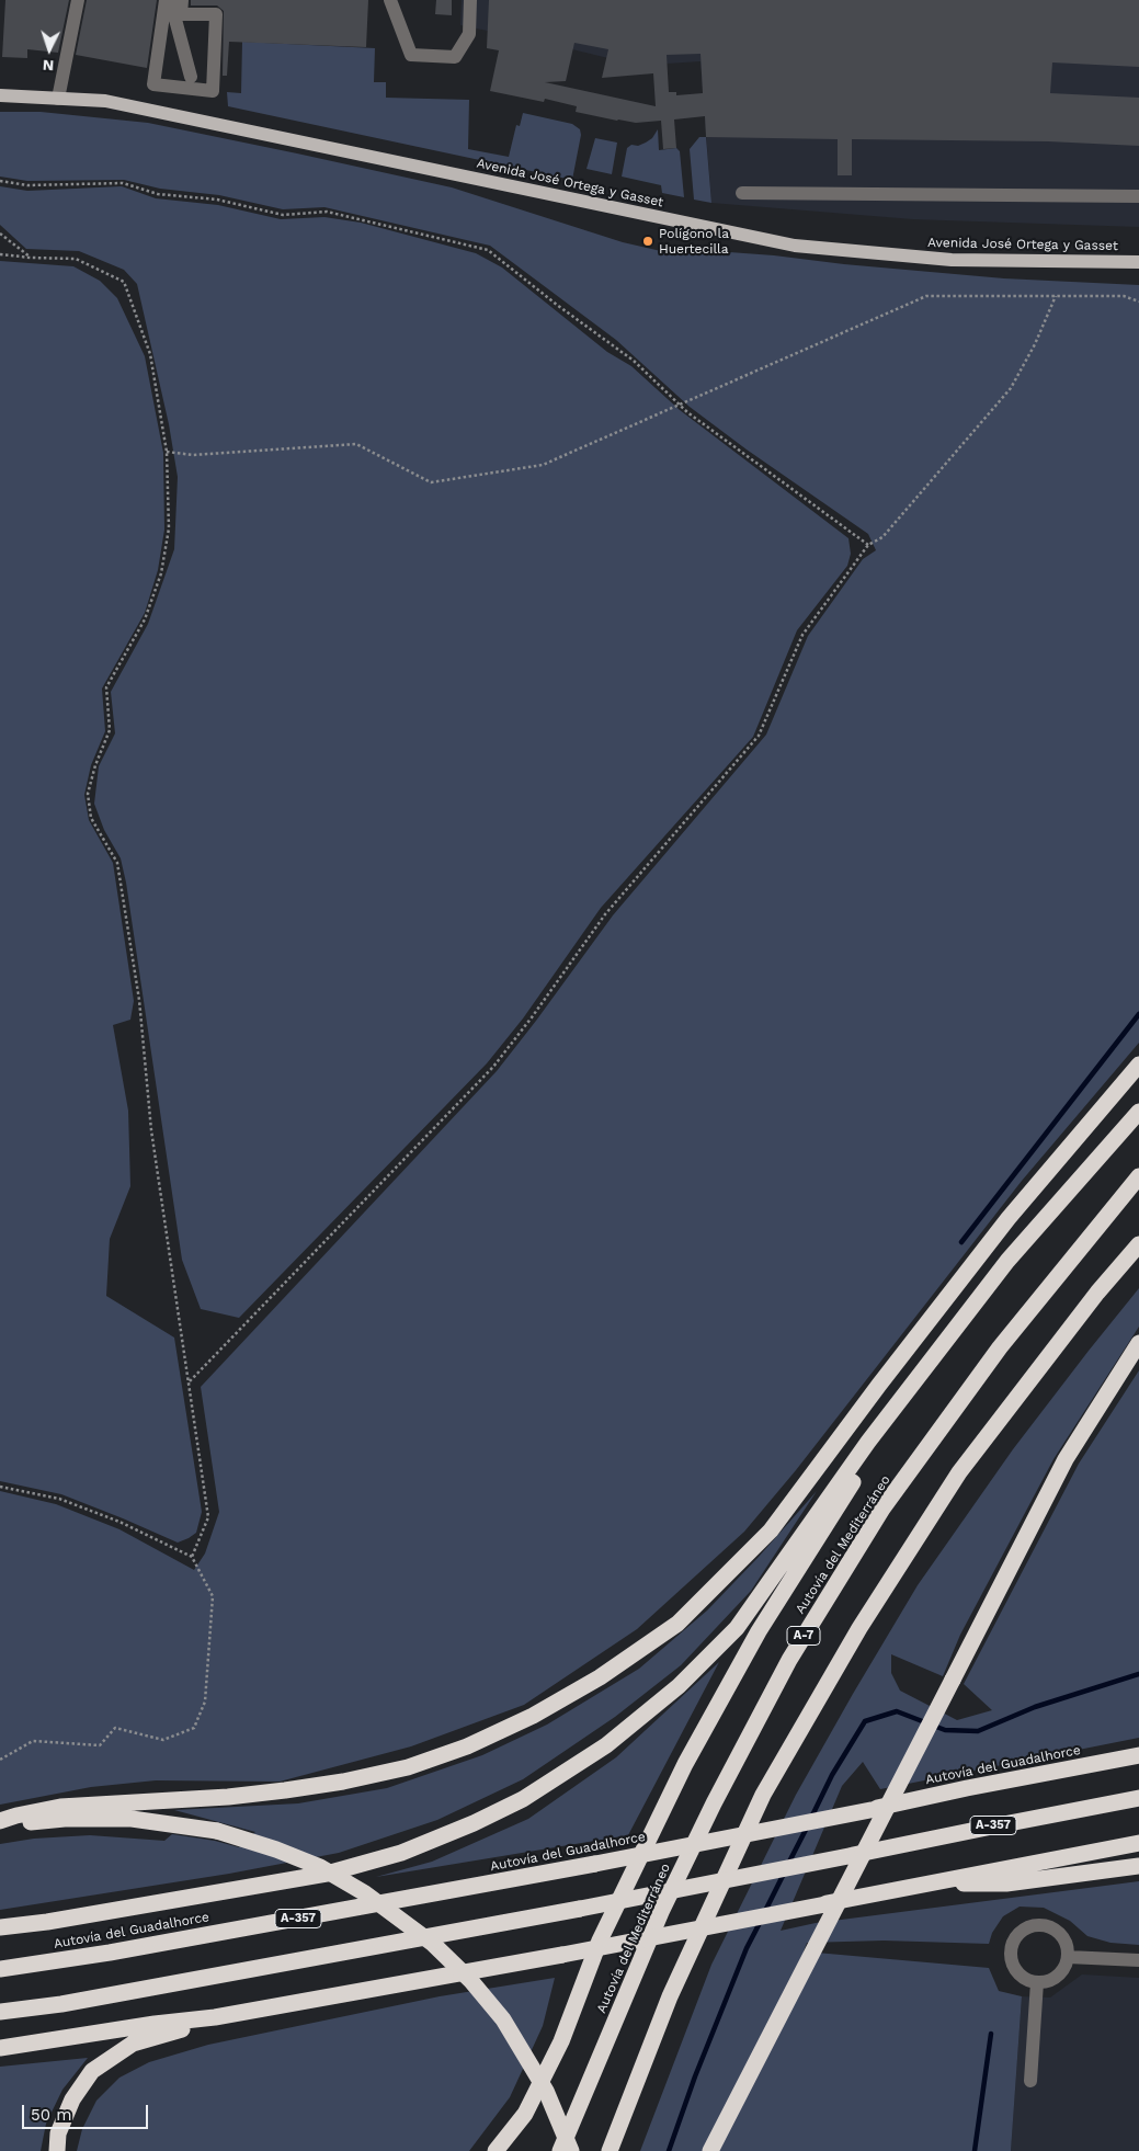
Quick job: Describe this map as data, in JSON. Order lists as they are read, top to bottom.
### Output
{
  "streets": {
    "highway": [
      "Autovía del Mediterráneo",
      "A-7",
      "Autovía del Guadalhorce",
      "A-357"
    ],
    "main road": ["Avenida José Ortega y Gasset"]
  },
  "places": ["Polígono la Huertecilla"],
  "scale_bar": "50 m",
  "north": "bottom"
}
